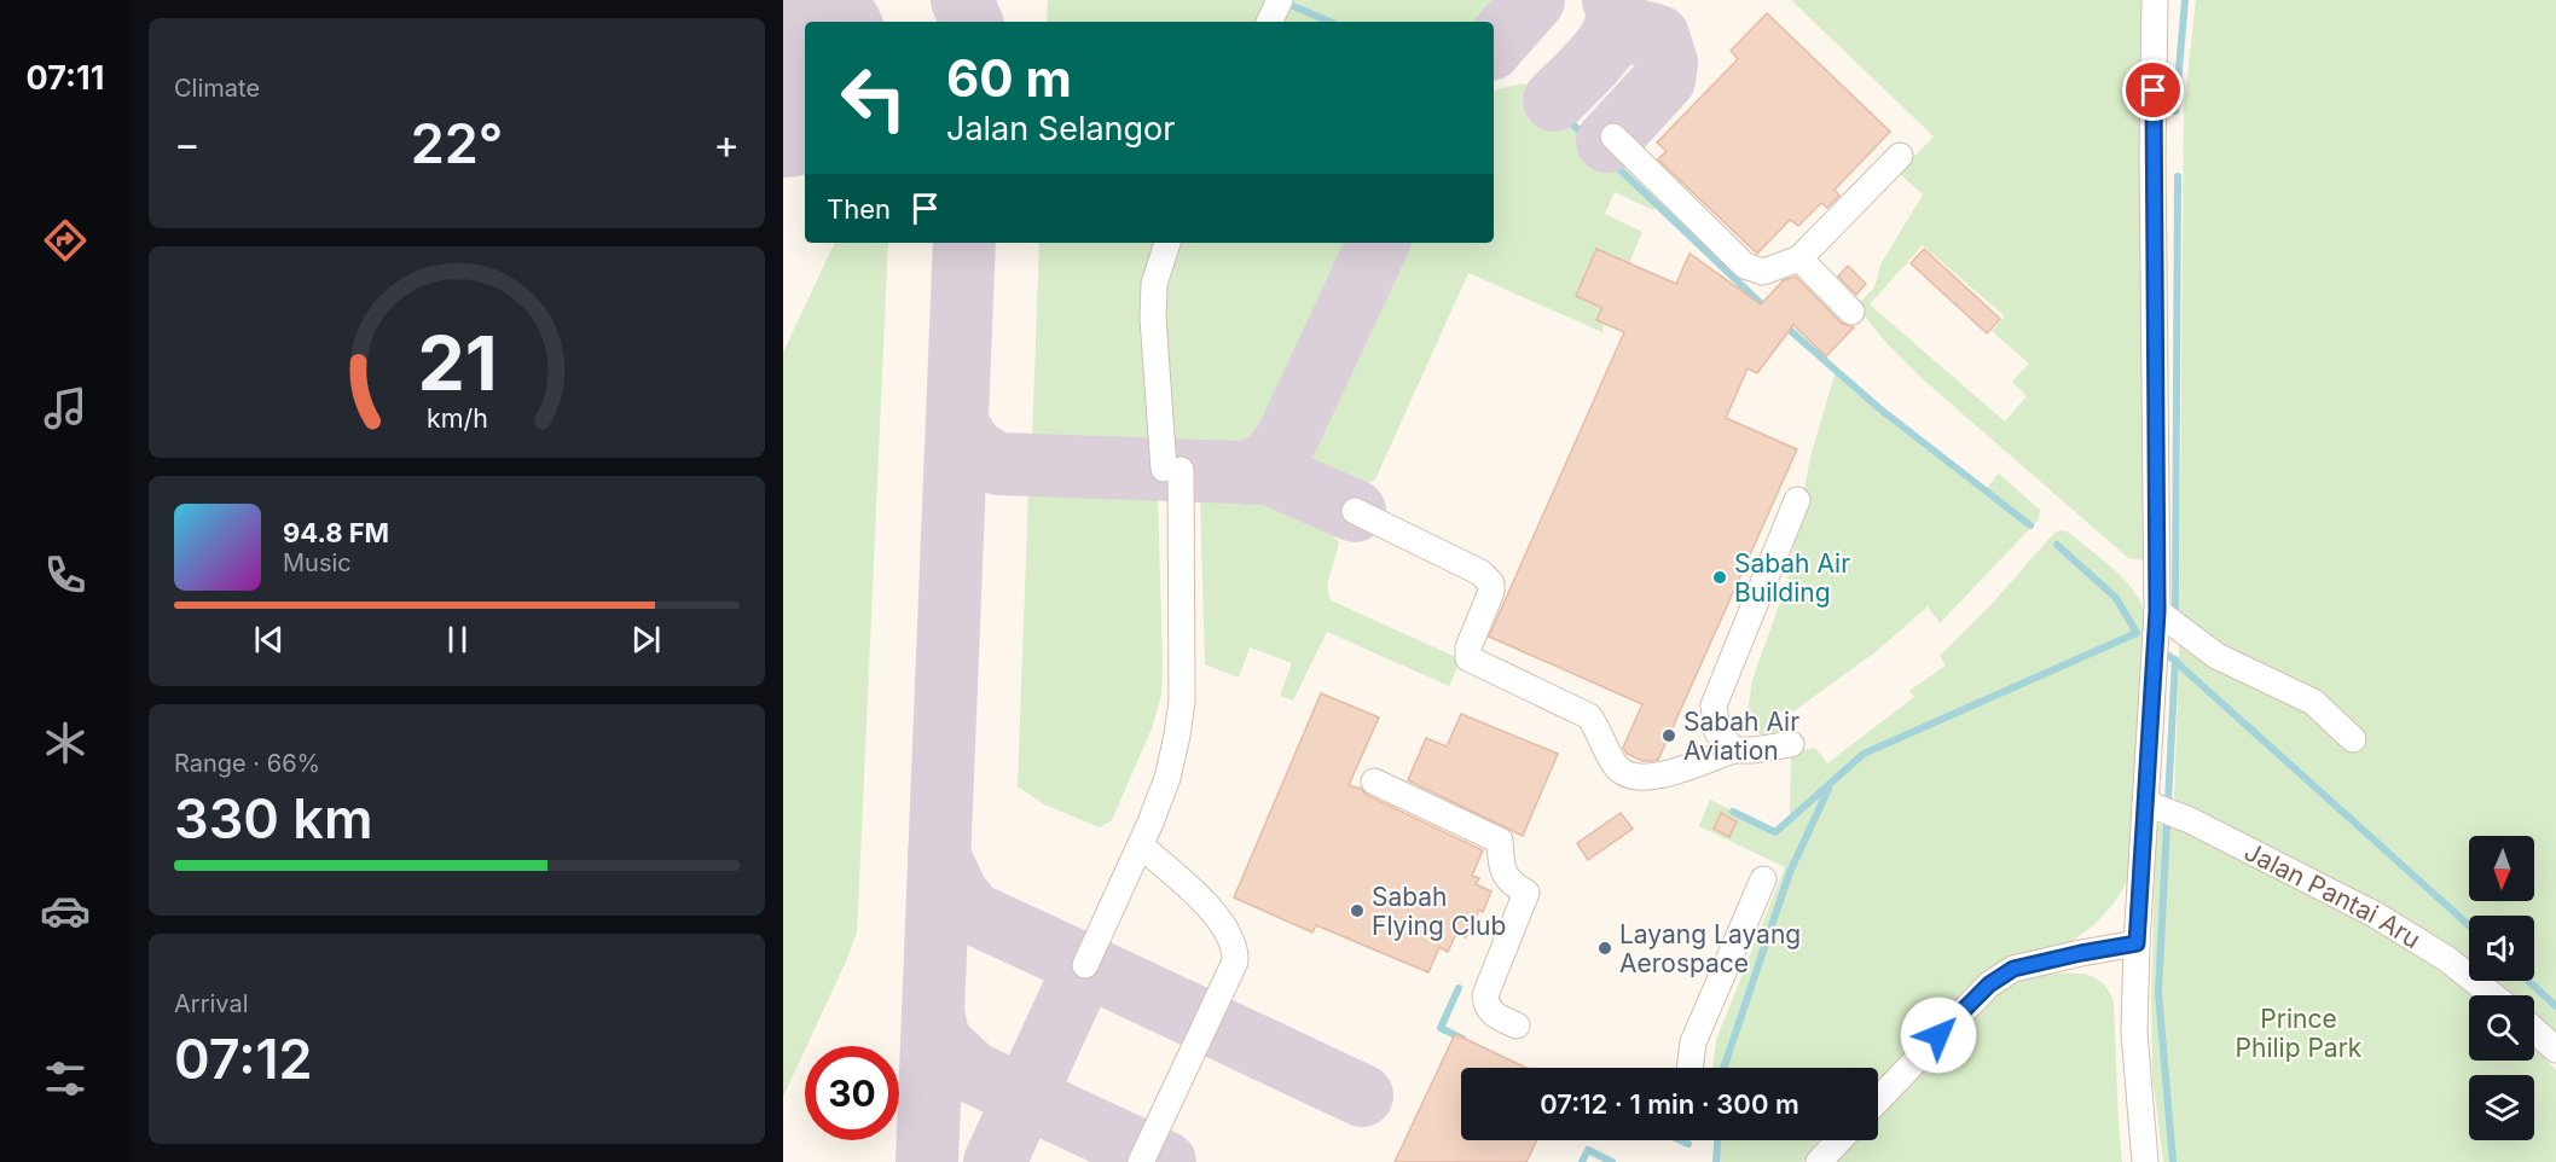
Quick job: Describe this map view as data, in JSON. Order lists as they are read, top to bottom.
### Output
{
  "streets": {
    "street": ["Jalan Pantai Aru"]
  },
  "parks": ["Prince Philip Park"],
  "places": [
    "Sabah Air Building",
    "Sabah Air Aviation",
    "Sabah Flying Club",
    "Layang Layang Aerospace"
  ],
  "north": "bottom",
  "page": {
    "tabs": "07:11",
    "tile": [
      "Climate",
      ["Range · 66%", "330 km"],
      ["Arrival", "07:12"]
    ],
    "turn": ["60 m", "Jalan Selangor"],
    "heat": ["−", "22°", "+"],
    "then": "Then",
    "song": ["94.8 FM", "Music"],
    "limit": "30",
    "trip": "07:12 · 1 min · 300 m",
    "gauge": ["21", "km/h"]
  }
}
